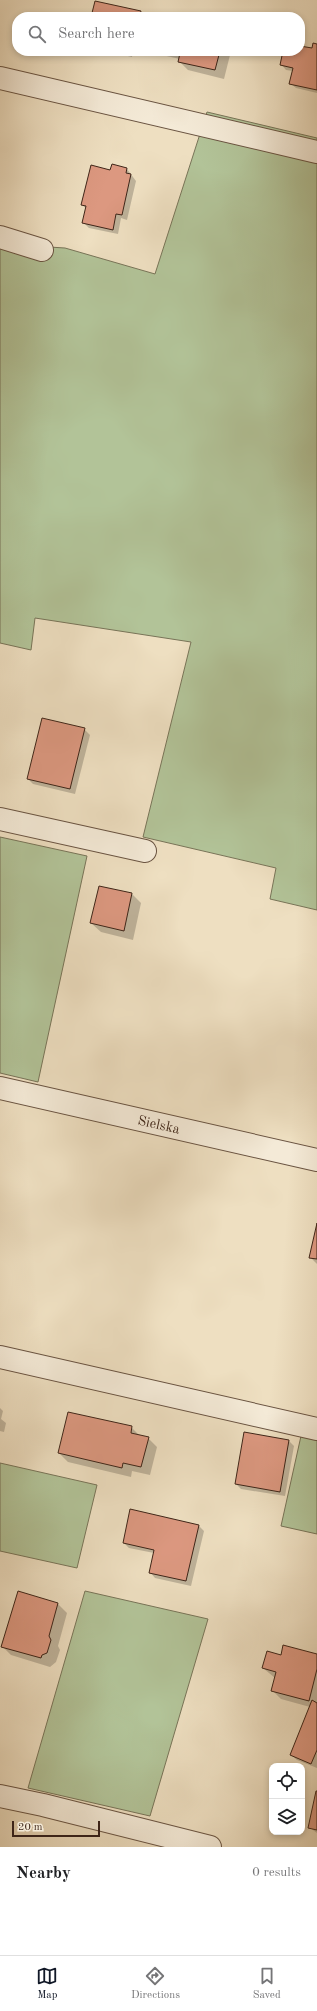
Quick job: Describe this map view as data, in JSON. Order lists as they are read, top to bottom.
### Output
{
  "streets": {
    "street": ["Sielska"]
  },
  "scale_bar": "20 m",
  "page": {
    "search": "Search here",
    "scale": "20 m",
    "heading": ["Nearby", "0 results"],
    "nav": ["Map", "Directions", "Saved"]
  }
}
